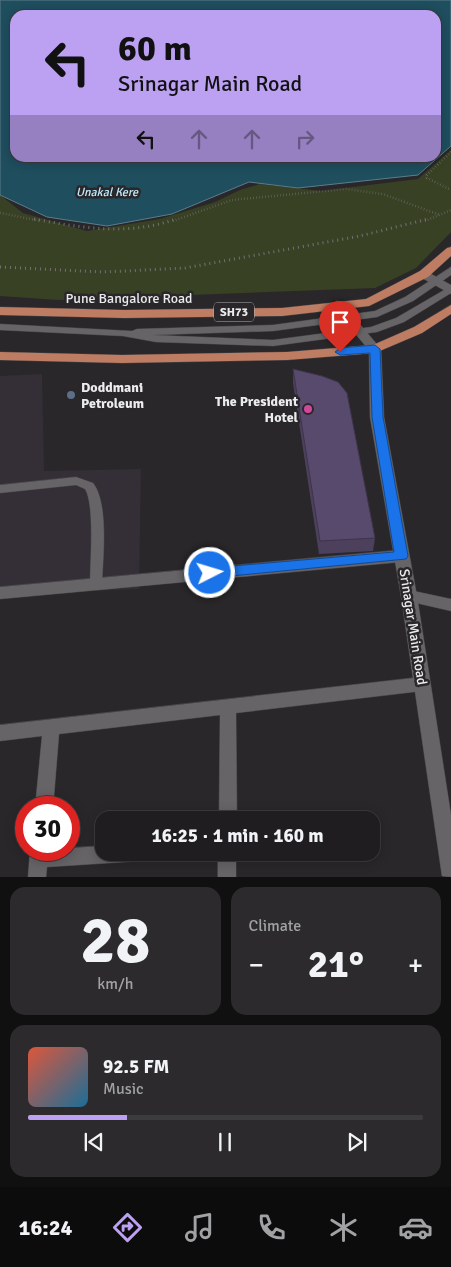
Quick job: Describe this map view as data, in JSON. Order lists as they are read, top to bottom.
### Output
{
  "streets": {
    "main road": ["Pune Bangalore Road", "SH73"],
    "street": ["Srinagar Main Road"]
  },
  "water": ["Unakal Kere"],
  "places": ["Doddmani Petroleum", "The President Hotel"],
  "page": {
    "turn": ["60 m", "Srinagar Main Road"],
    "limit": "30",
    "trip": "16:25 · 1 min · 160 m",
    "tile": [
      ["28", "km/h"],
      "Climate"
    ],
    "heat": ["−", "21°", "+"],
    "song": ["92.5 FM", "Music"],
    "tabs": "16:24"
  }
}
